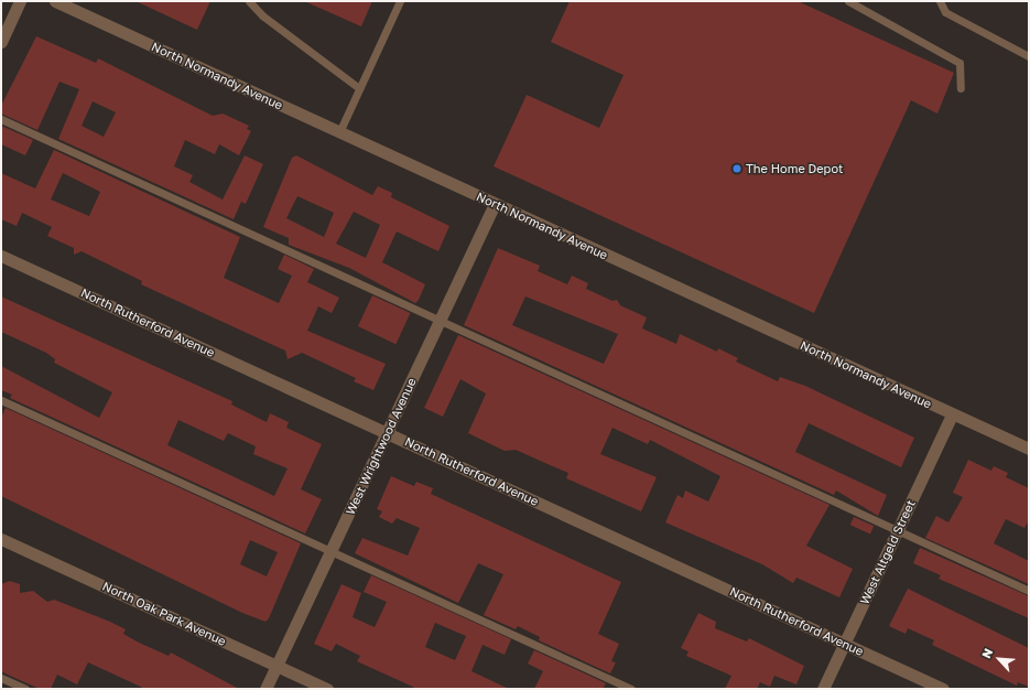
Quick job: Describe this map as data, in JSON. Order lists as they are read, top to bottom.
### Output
{
  "streets": {
    "street": [
      "North Normandy Avenue",
      "North Rutherford Avenue",
      "West Wrightwood Avenue",
      "West Altgeld Street",
      "North Oak Park Avenue"
    ]
  },
  "crossings": [
    ["North Normandy Avenue", "West Wrightwood Avenue"],
    ["North Normandy Avenue", "West Altgeld Street"],
    ["North Rutherford Avenue", "West Wrightwood Avenue"],
    ["North Rutherford Avenue", "West Altgeld Street"],
    ["West Wrightwood Avenue", "North Oak Park Avenue"]
  ],
  "places": ["The Home Depot"],
  "north": "top left"
}
